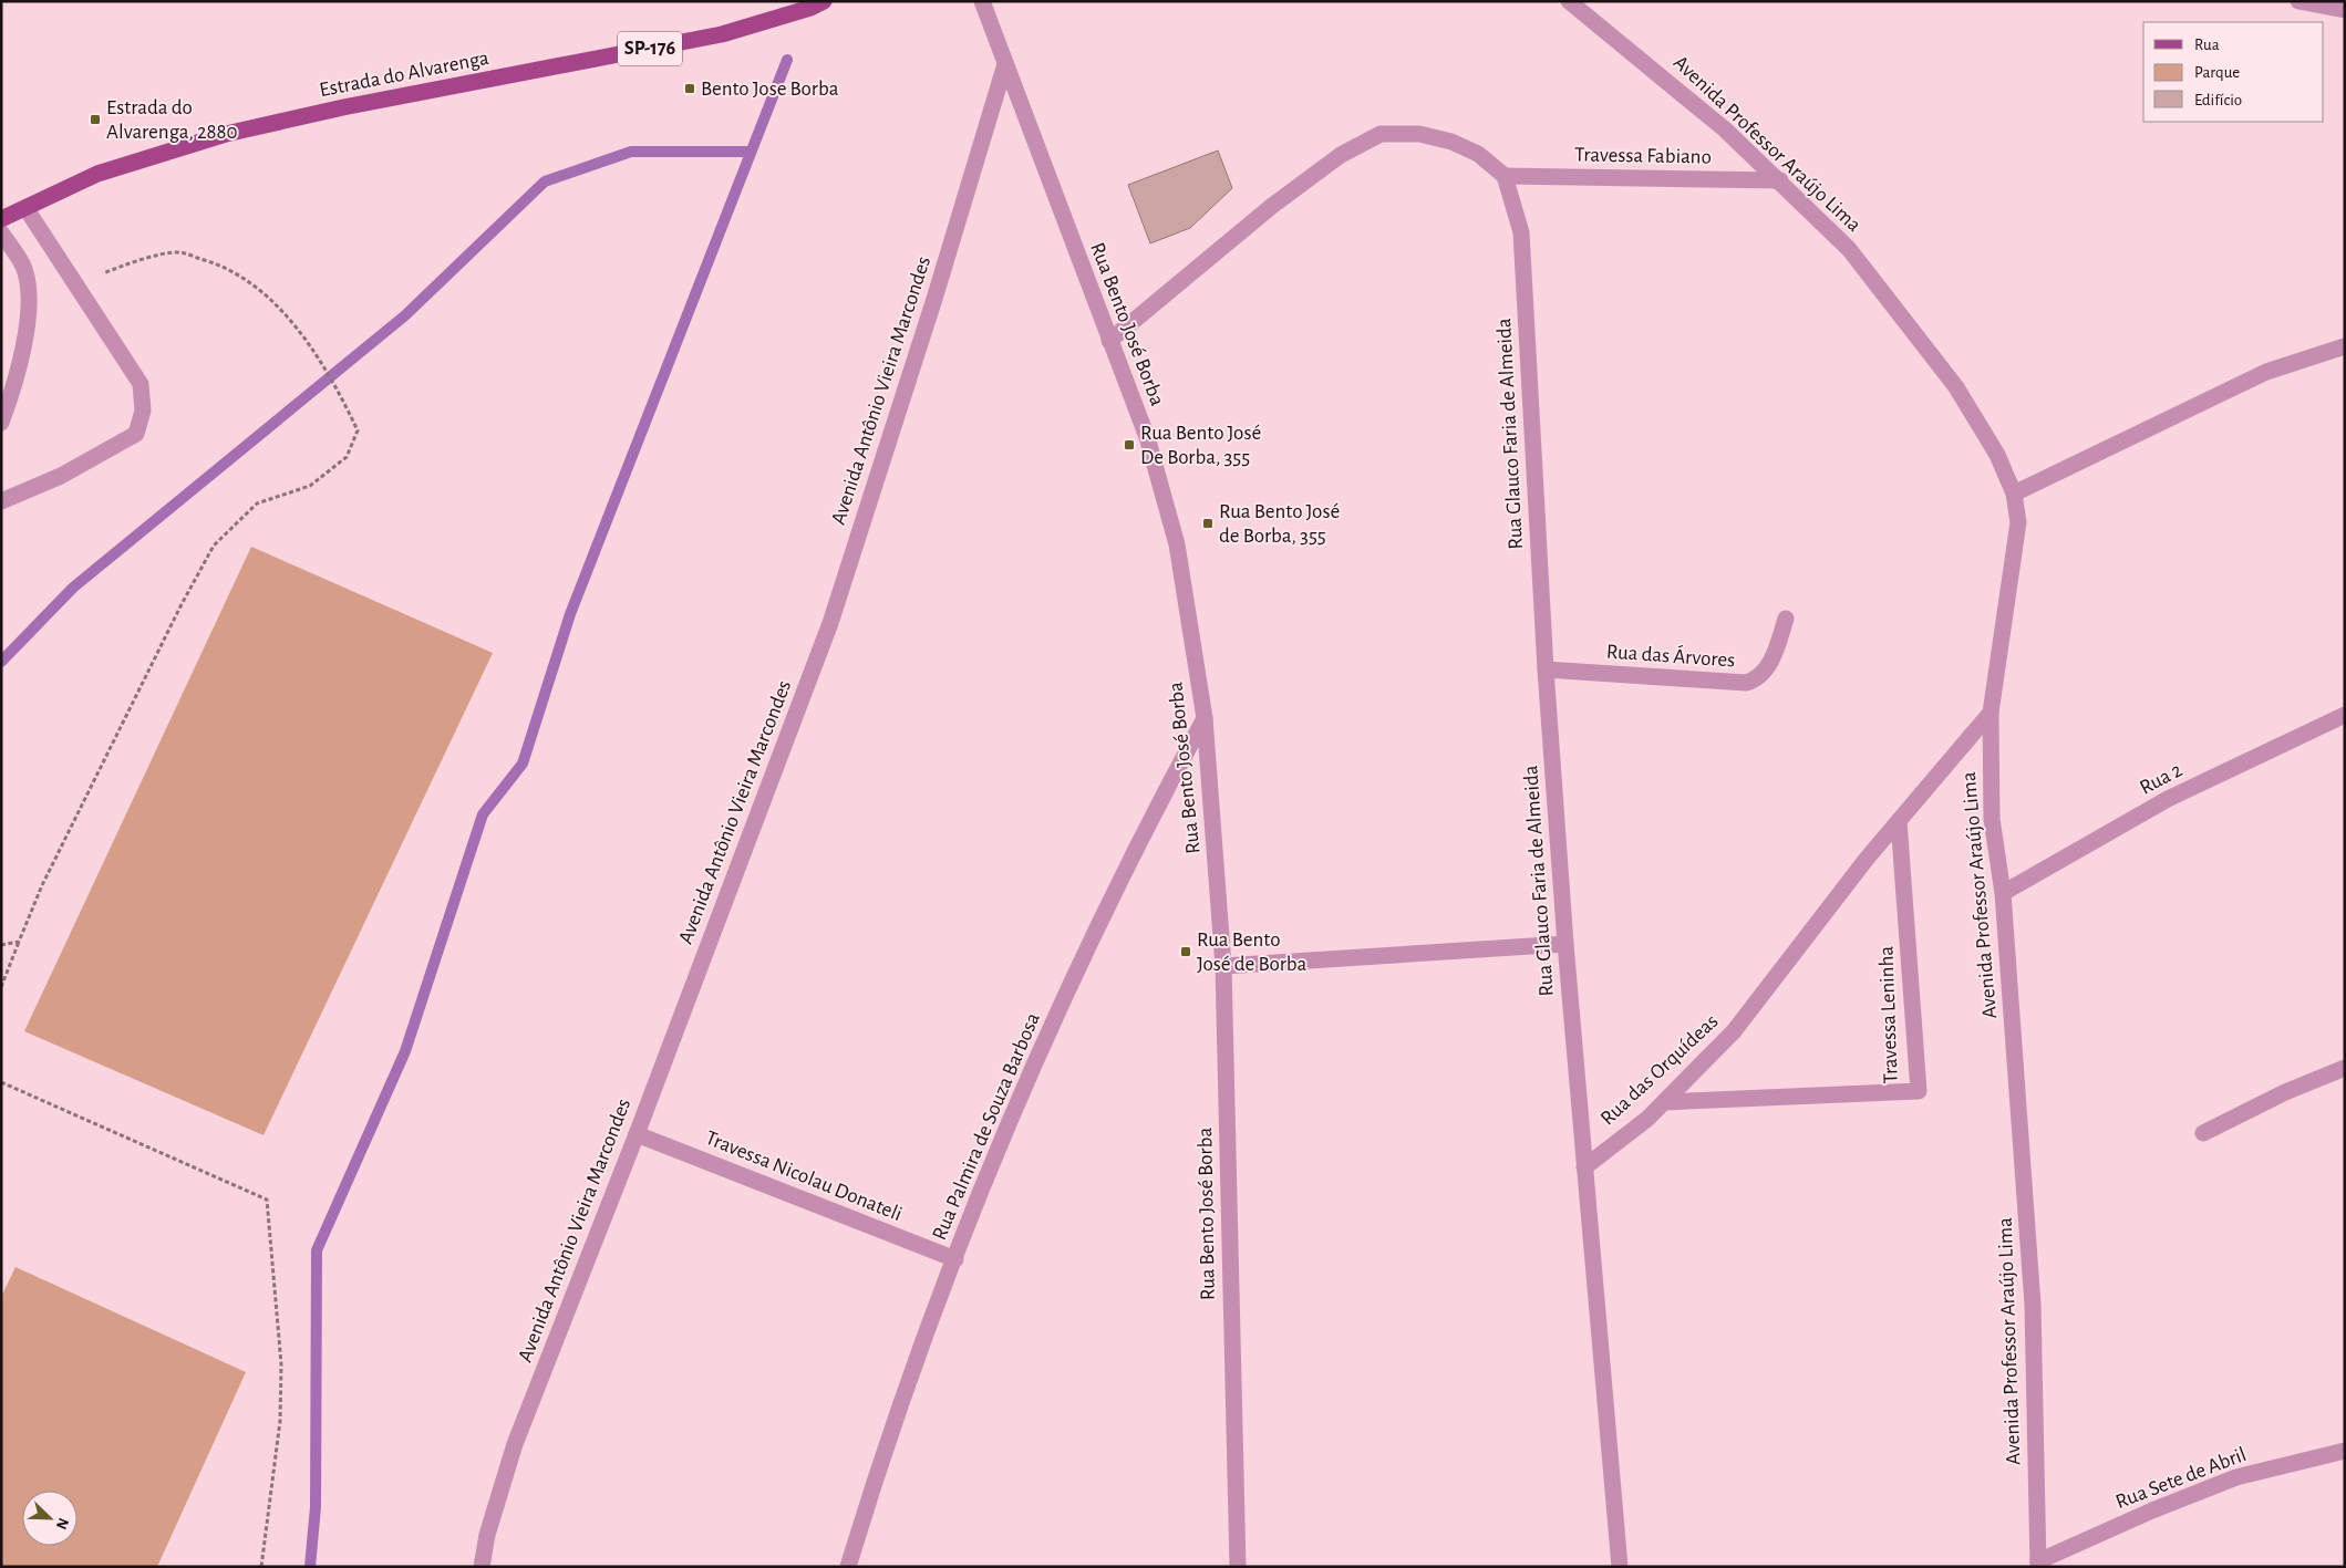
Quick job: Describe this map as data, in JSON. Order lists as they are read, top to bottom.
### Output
{
  "streets": {
    "main road": ["SP-176", "Estrada do Alvarenga"],
    "street": [
      "Avenida Professor Araújo Lima",
      "Travessa Fabiano",
      "Rua Bento José Borba",
      "Avenida Antônio Vieira Marcondes",
      "Rua Glauco Faria de Almeida",
      "Rua das Árvores",
      "Rua 2",
      "Travessa Leninha",
      "Rua das Orquídeas",
      "Rua Palmira de Souza Barbosa",
      "Travessa Nicolau Donateli",
      "Rua Sete de Abril"
    ]
  },
  "crossings": [
    ["Avenida Professor Araújo Lima", "Travessa Fabiano"],
    ["Avenida Professor Araújo Lima", "Rua 2"],
    ["Avenida Professor Araújo Lima", "Rua das Orquídeas"],
    ["Avenida Professor Araújo Lima", "Rua Sete de Abril"],
    ["Travessa Fabiano", "Rua Glauco Faria de Almeida"],
    ["Rua Bento José Borba", "Avenida Antônio Vieira Marcondes"],
    ["Rua Bento José Borba", "Rua Palmira de Souza Barbosa"],
    ["Avenida Antônio Vieira Marcondes", "Travessa Nicolau Donateli"],
    ["Rua Glauco Faria de Almeida", "Rua das Árvores"],
    ["Rua Glauco Faria de Almeida", "Rua das Orquídeas"],
    ["Travessa Leninha", "Rua das Orquídeas"],
    ["Rua Palmira de Souza Barbosa", "Travessa Nicolau Donateli"]
  ],
  "places": {
    "transit": [
      "Bento Jose Borba",
      "Estrada do Alvarenga, 2880",
      "Rua Bento José De Borba, 355",
      "Rua Bento José de Borba, 355",
      "Rua Bento José de Borba"
    ]
  },
  "legend": ["Rua", "Parque", "Edifício"],
  "north": "bottom right"
}
